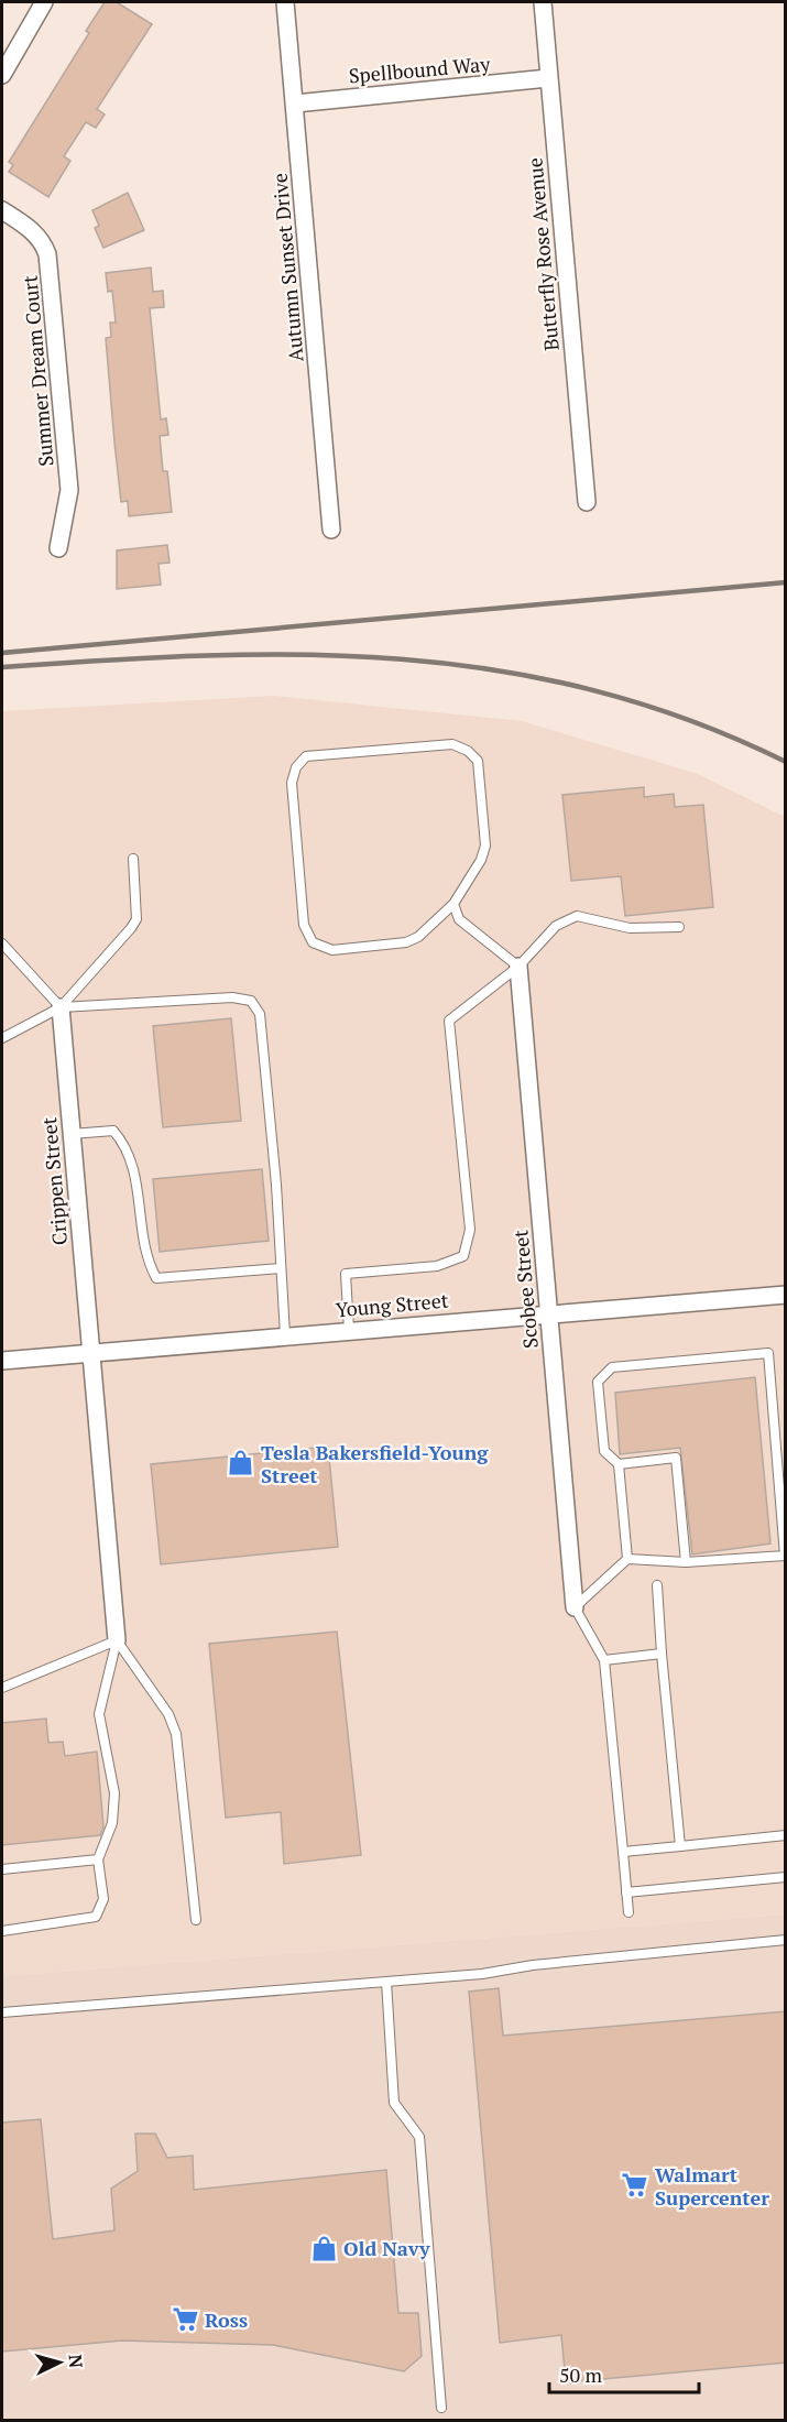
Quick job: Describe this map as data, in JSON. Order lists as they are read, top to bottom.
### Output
{
  "streets": {
    "street": [
      "Spellbound Way",
      "Butterfly Rose Avenue",
      "Autumn Sunset Drive",
      "Summer Dream Court",
      "Crippen Street",
      "Scobee Street",
      "Young Street"
    ]
  },
  "crossings": [
    ["Spellbound Way", "Butterfly Rose Avenue"],
    ["Spellbound Way", "Autumn Sunset Drive"],
    ["Crippen Street", "Young Street"],
    ["Scobee Street", "Young Street"]
  ],
  "places": {
    "shop": ["Tesla Bakersfield-Young Street", "Old Navy"],
    "supermarket": ["Walmart Supercenter", "Ross"]
  },
  "scale_bar": "50 m",
  "north": "right"
}
